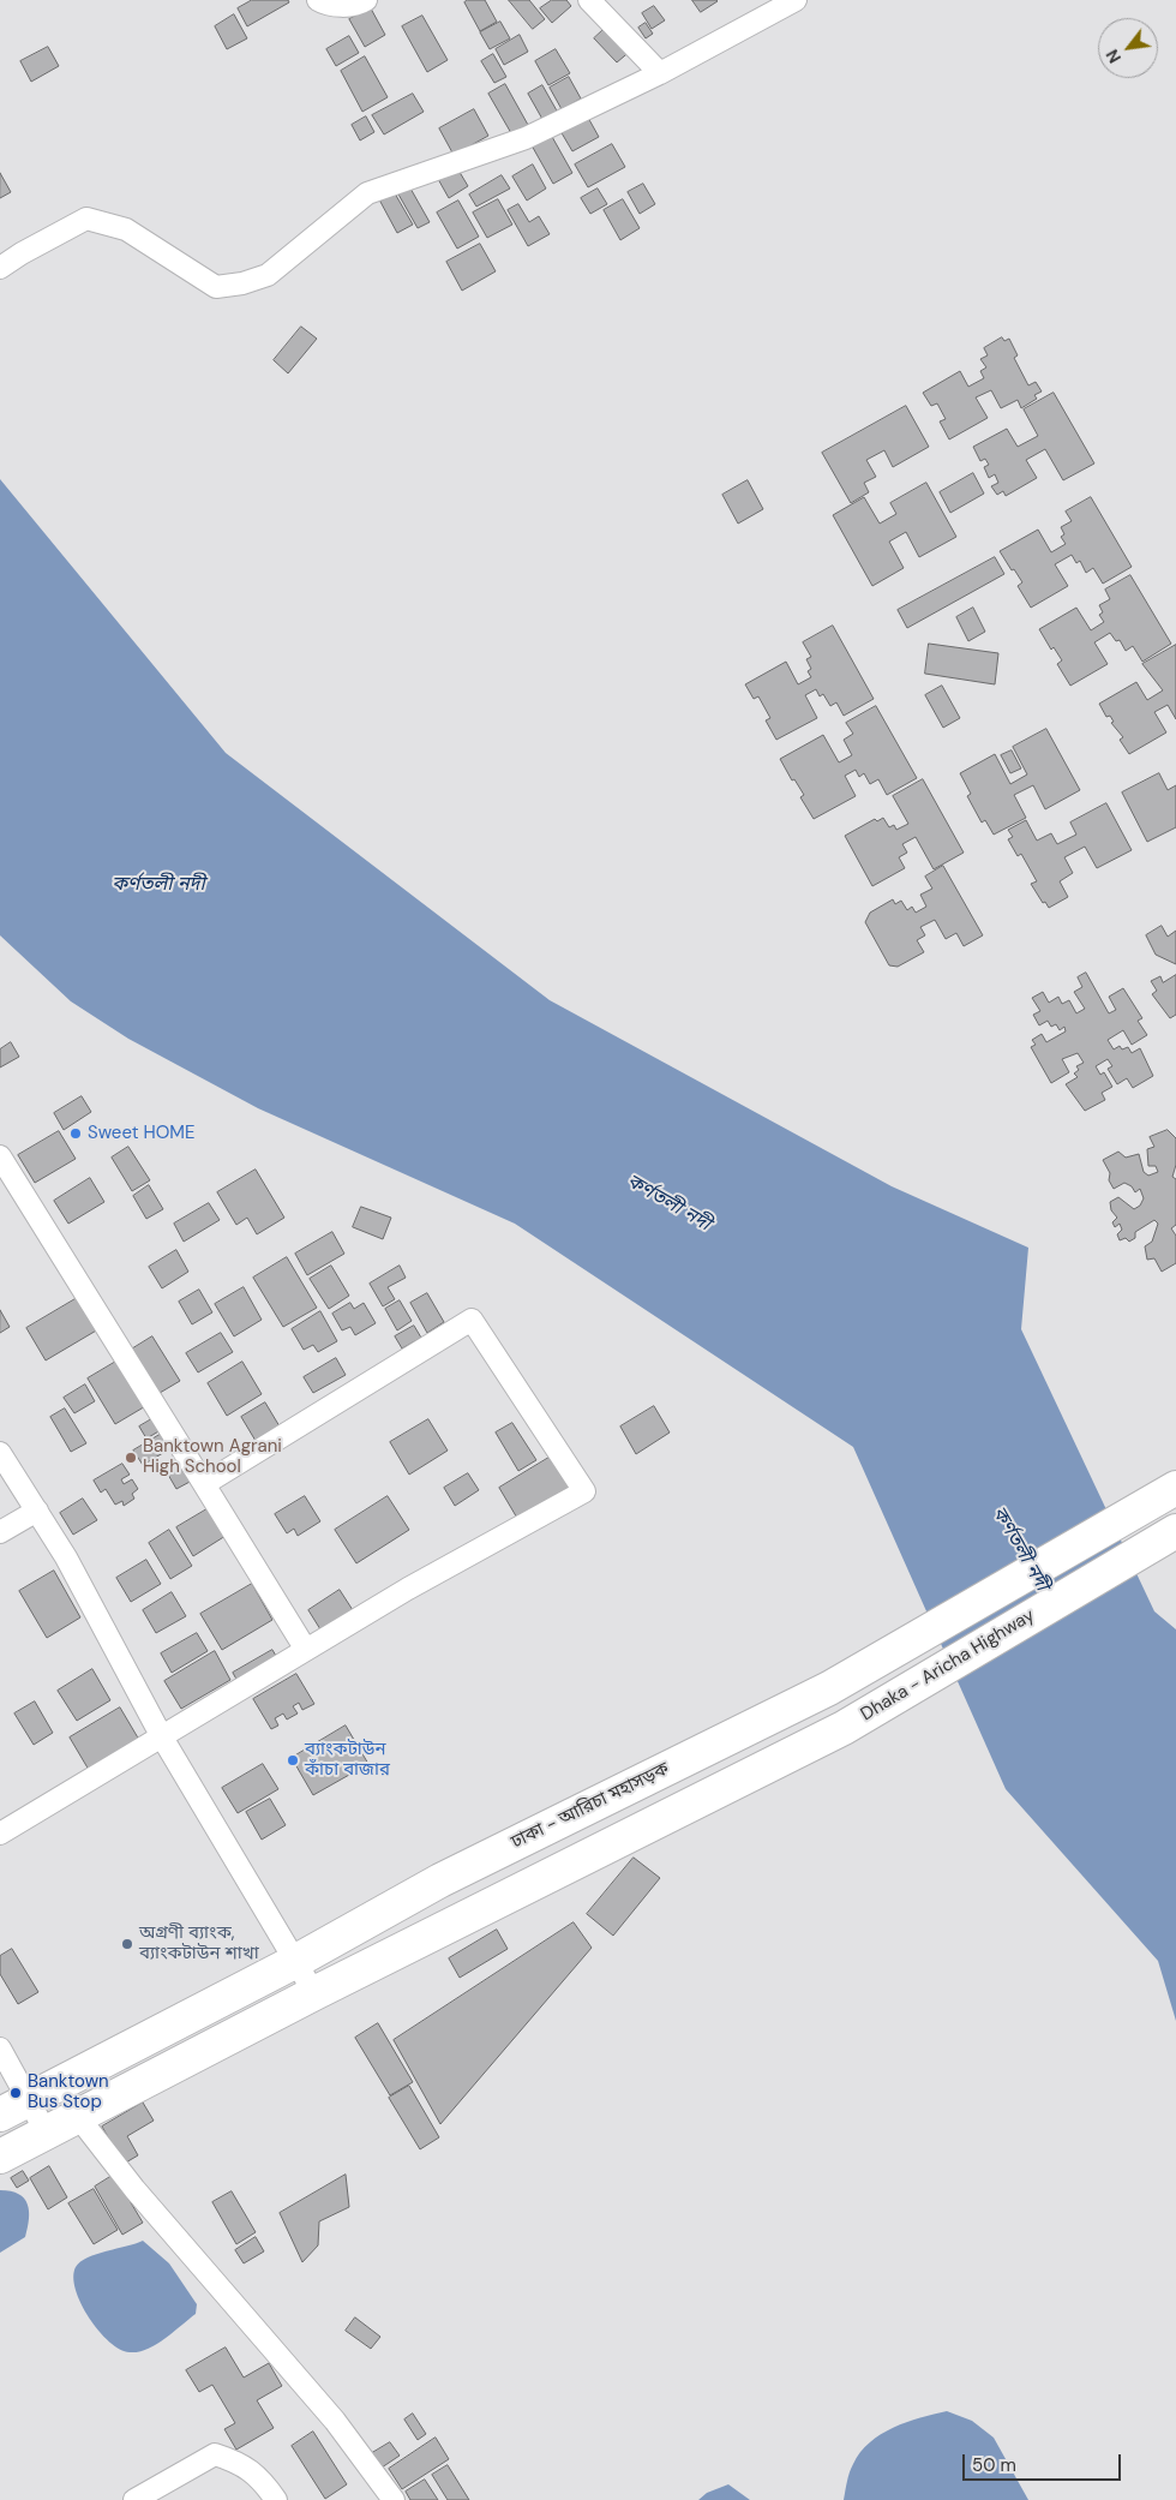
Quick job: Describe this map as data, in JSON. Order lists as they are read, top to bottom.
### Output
{
  "streets": {
    "highway": ["Dhaka - Aricha Highway", "ঢাকা - আরিচা মহাসড়ক"]
  },
  "water": ["কর্ণতলী নদী"],
  "places": [
    "Sweet HOME",
    "Banktown Agrani High School",
    "ব্যাংকটাউন কাঁচা বাজার",
    "অগ্রণী ব্যাংক, ব্যাংকটাউন শাখা",
    "Banktown Bus Stop"
  ],
  "scale_bar": "50 m",
  "north": "bottom left"
}
